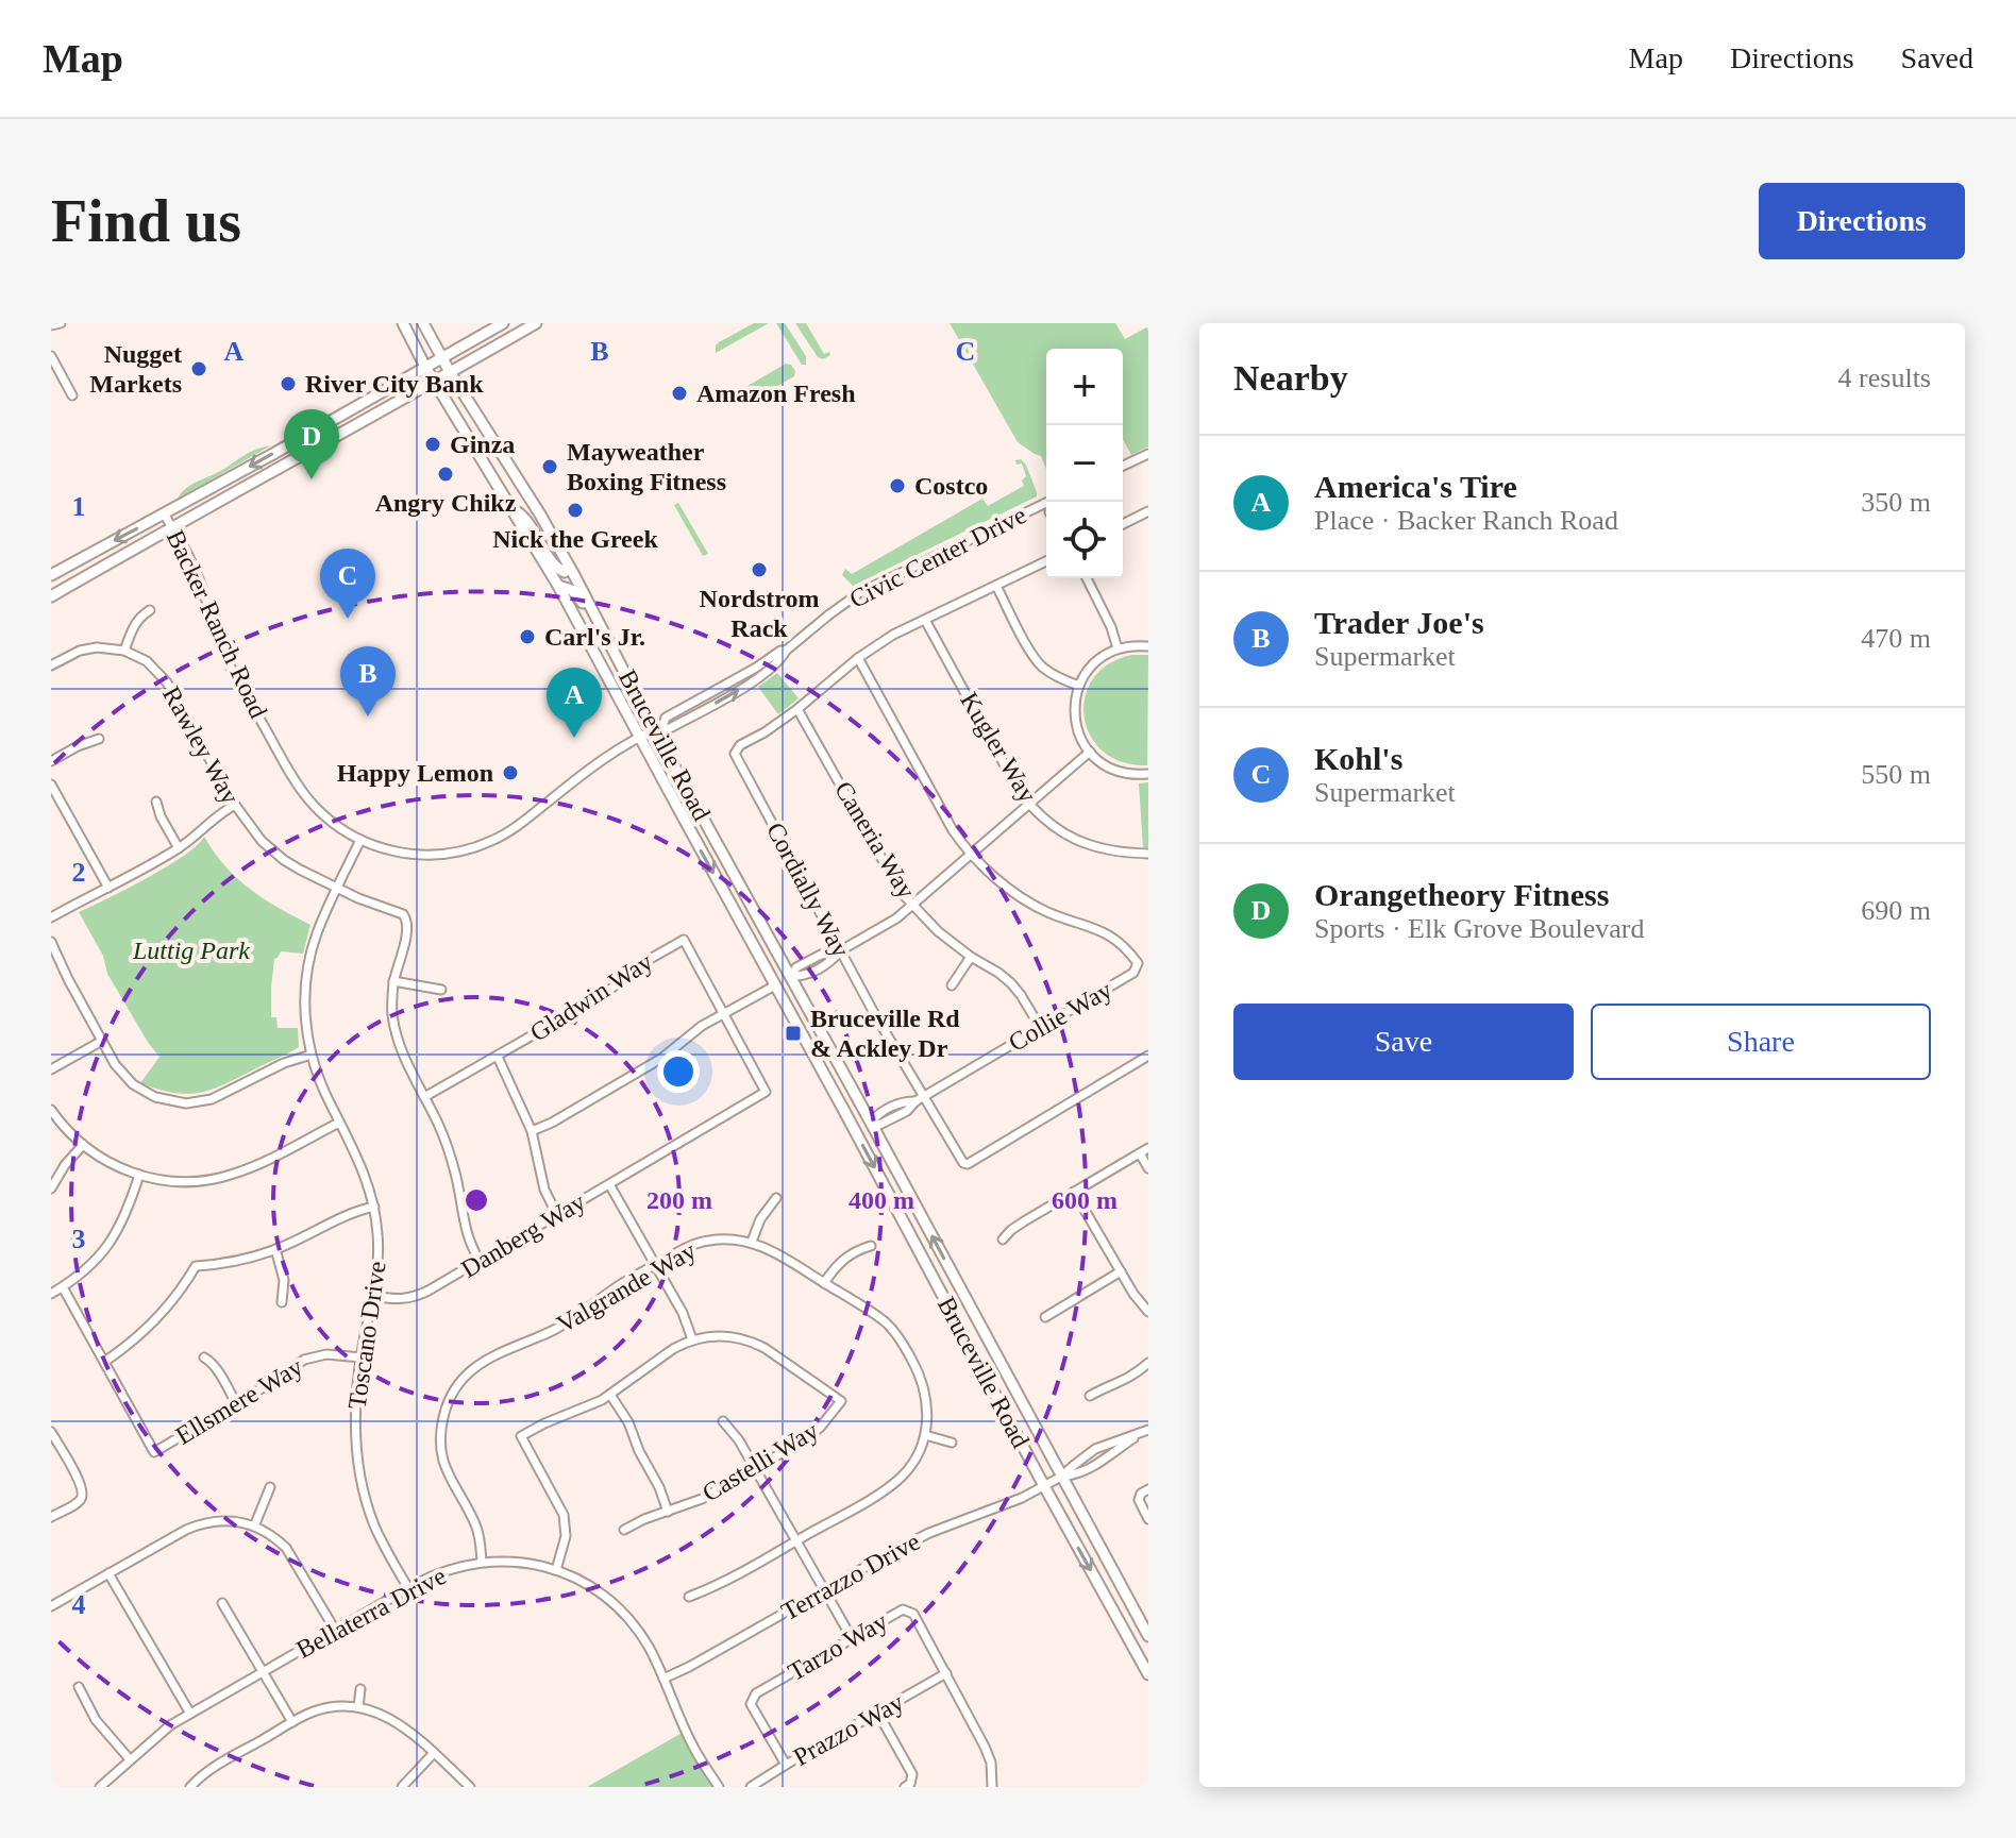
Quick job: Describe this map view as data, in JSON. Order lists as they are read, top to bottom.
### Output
{
  "streets": {
    "main road": ["Bruceville Road"],
    "street": [
      "Civic Center Drive",
      "Backer Ranch Road",
      "Rawley Way",
      "Kugler Way",
      "Caneria Way",
      "Cordially Way",
      "Gladwin Way",
      "Collie Way",
      "Danberg Way",
      "Valgrande Way",
      "Toscano Drive",
      "Ellsmere Way",
      "Castelli Way",
      "Terrazzo Drive",
      "Bellaterra Drive",
      "Tarzo Way",
      "Prazzo Way"
    ]
  },
  "crossings": [
    ["Civic Center Drive", "Backer Ranch Road"],
    ["Civic Center Drive", "Bruceville Road"],
    ["Backer Ranch Road", "Bruceville Road"],
    ["Backer Ranch Road", "Toscano Drive"],
    ["Rawley Way", "Toscano Drive"],
    ["Bruceville Road", "Collie Way"],
    ["Bruceville Road", "Terrazzo Drive"],
    ["Kugler Way", "Cordially Way"],
    ["Caneria Way", "Cordially Way"],
    ["Caneria Way", "Collie Way"],
    ["Cordially Way", "Collie Way"],
    ["Gladwin Way", "Danberg Way"],
    ["Danberg Way", "Toscano Drive"],
    ["Valgrande Way", "Bellaterra Drive"],
    ["Toscano Drive", "Ellsmere Way"],
    ["Toscano Drive", "Bellaterra Drive"],
    ["Castelli Way", "Bellaterra Drive"],
    ["Terrazzo Drive", "Bellaterra Drive"],
    ["Tarzo Way", "Prazzo Way"]
  ],
  "parks": ["Luttig Park"],
  "places": {
    "other": [
      "Nugget Markets",
      "River City Bank",
      "Amazon Fresh",
      "Ginza",
      "Mayweather Boxing Fitness",
      "Angry Chikz",
      "Costco",
      "Nick the Greek",
      "Nordstrom Rack",
      "Carl's Jr.",
      "Happy Lemon"
    ],
    "transit": ["Bruceville Rd & Ackley Dr"]
  },
  "page": {
    "header": "Map",
    "nav": ["Map", "Directions", "Saved"],
    "buttons": [
      "Directions",
      ["Save", "Share"]
    ],
    "title": "Find us",
    "heading": ["Nearby", "4 results"],
    "map_buttons": ["+", "−"],
    "pins": [
      "D",
      "C",
      "B",
      "A"
    ],
    "list": [
      {
        "mark": "A",
        "name": "America's Tire",
        "note": "Place · Backer Ranch Road",
        "value": "350 m"
      },
      {
        "mark": "B",
        "name": "Trader Joe's",
        "note": "Supermarket",
        "value": "470 m"
      },
      {
        "mark": "C",
        "name": "Kohl's",
        "note": "Supermarket",
        "value": "550 m"
      },
      {
        "mark": "D",
        "name": "Orangetheory Fitness",
        "note": "Sports · Elk Grove Boulevard",
        "value": "690 m"
      }
    ]
  },
  "grid": {
    "columns": ["A", "B", "C"],
    "rows": [
      "1",
      "2",
      "3",
      "4"
    ]
  },
  "rings": ["200 m", "400 m", "600 m"]
}
